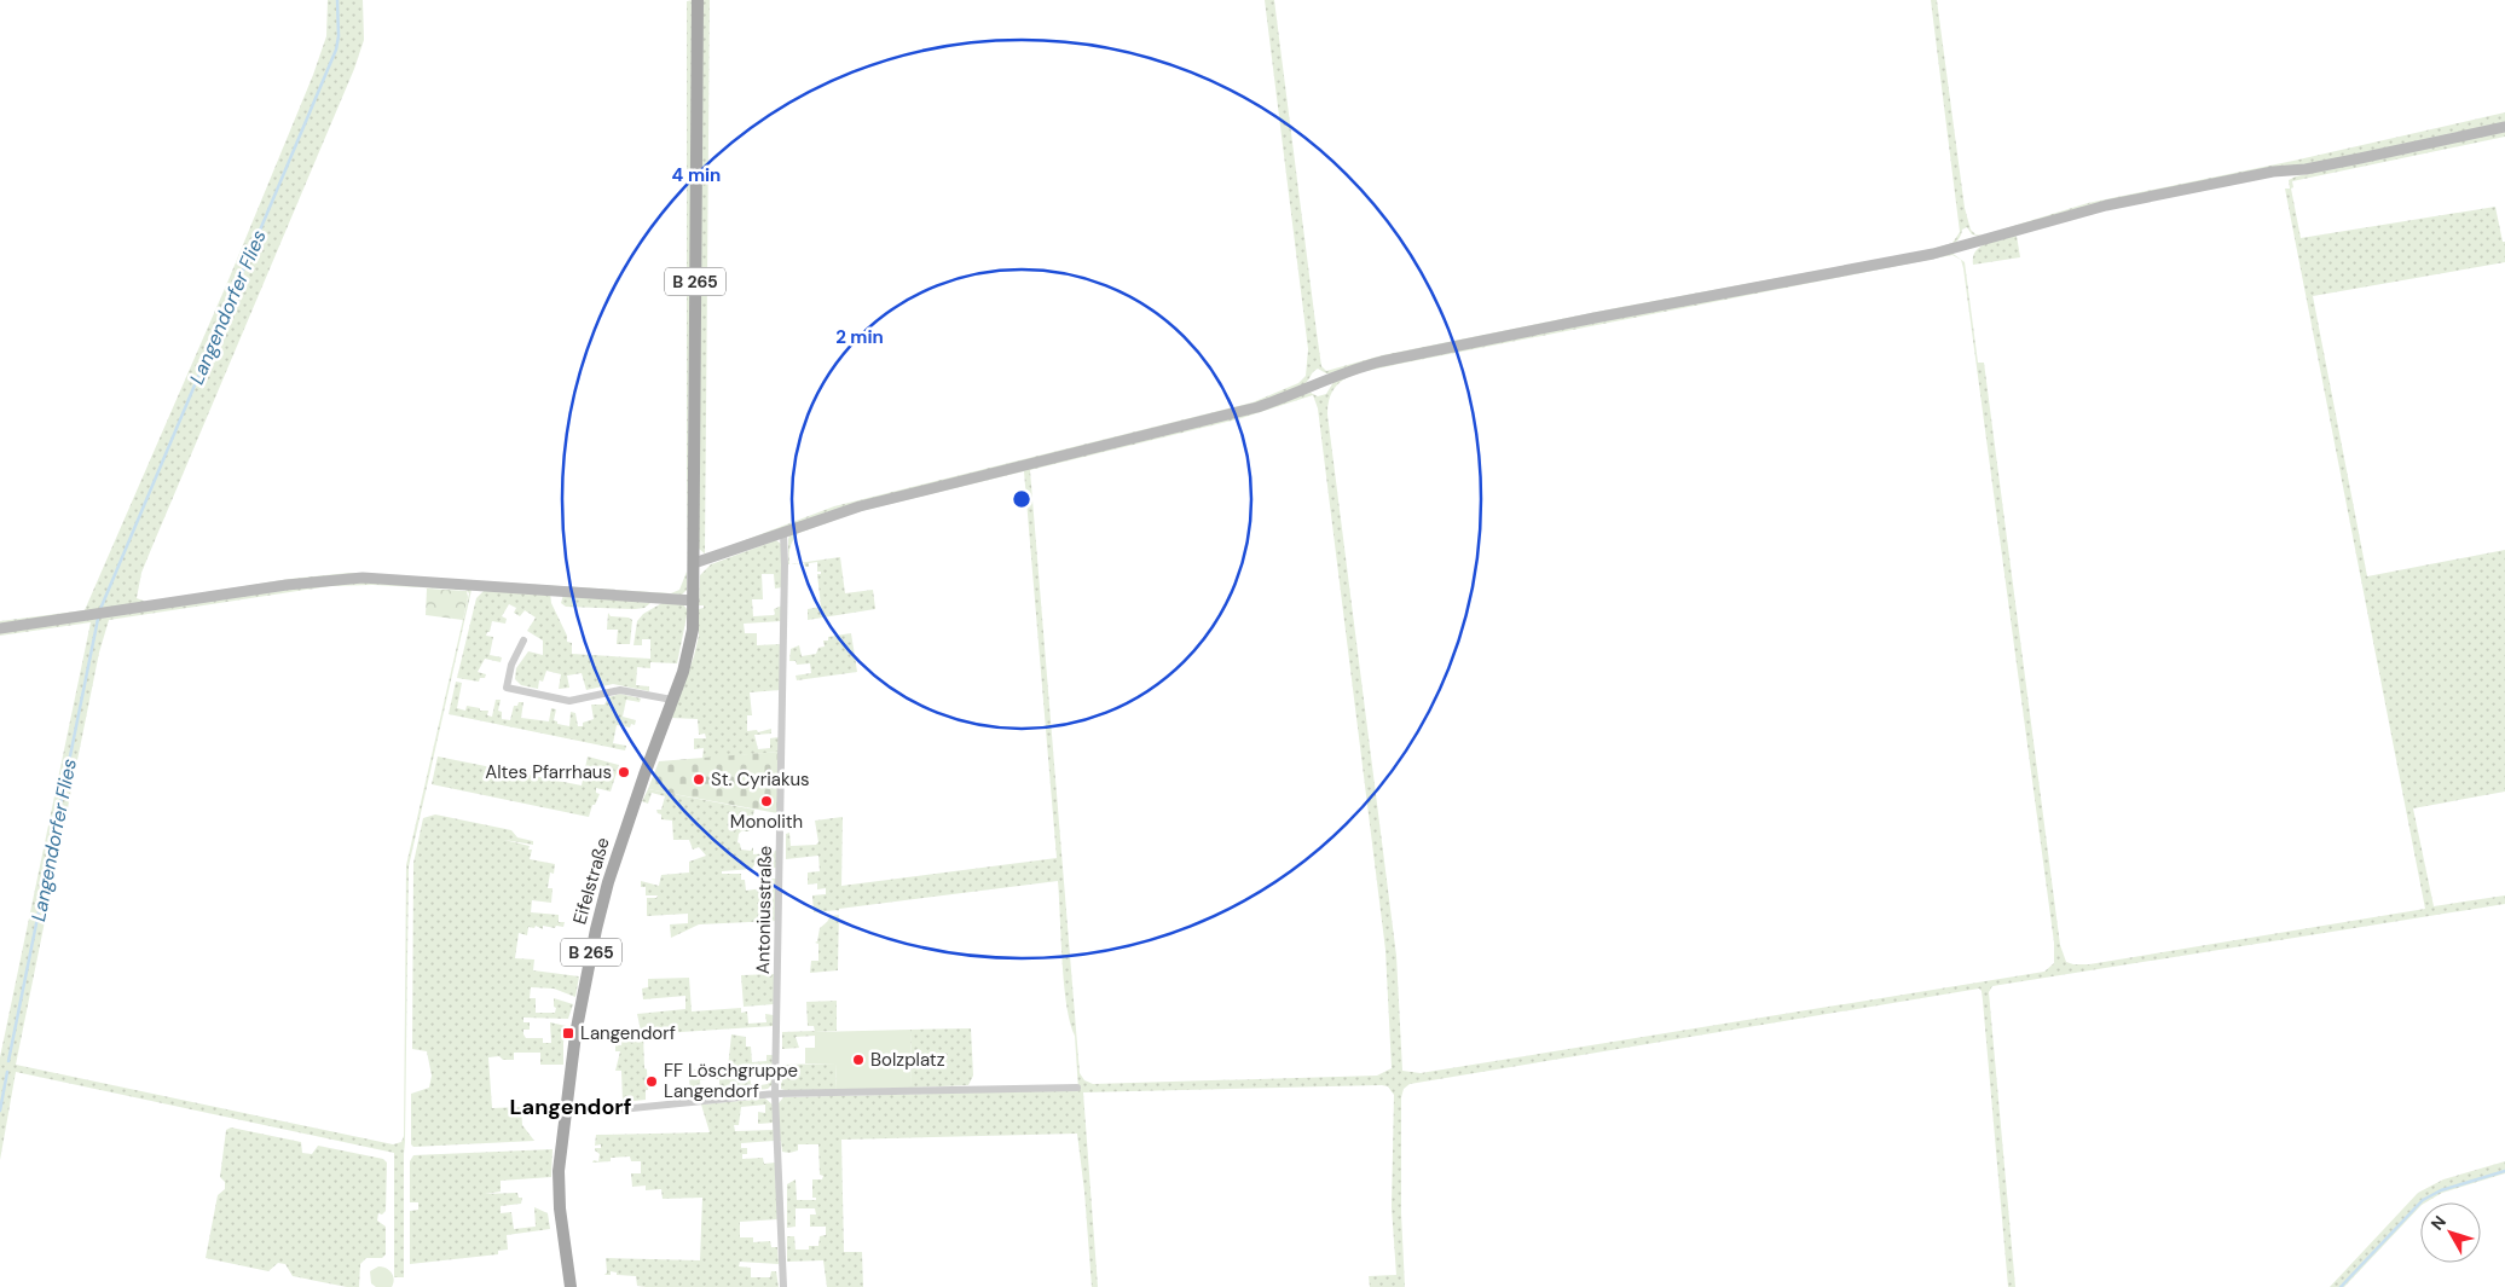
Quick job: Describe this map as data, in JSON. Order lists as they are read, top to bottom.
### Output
{
  "streets": {
    "main road": ["B 265", "Eifelstraße"],
    "street": ["Antoniusstraße"]
  },
  "crossings": [
    ["B 265", "Eifelstraße"]
  ],
  "districts": ["Langendorf"],
  "water": ["Langendorfer Flies"],
  "places": {
    "other": [
      "Altes Pfarrhaus",
      "St. Cyriakus",
      "Monolith",
      "Bolzplatz",
      "FF Löschgruppe Langendorf"
    ],
    "transit": ["Langendorf"]
  },
  "north": "top left",
  "rings": ["4 min", "2 min"]
}
